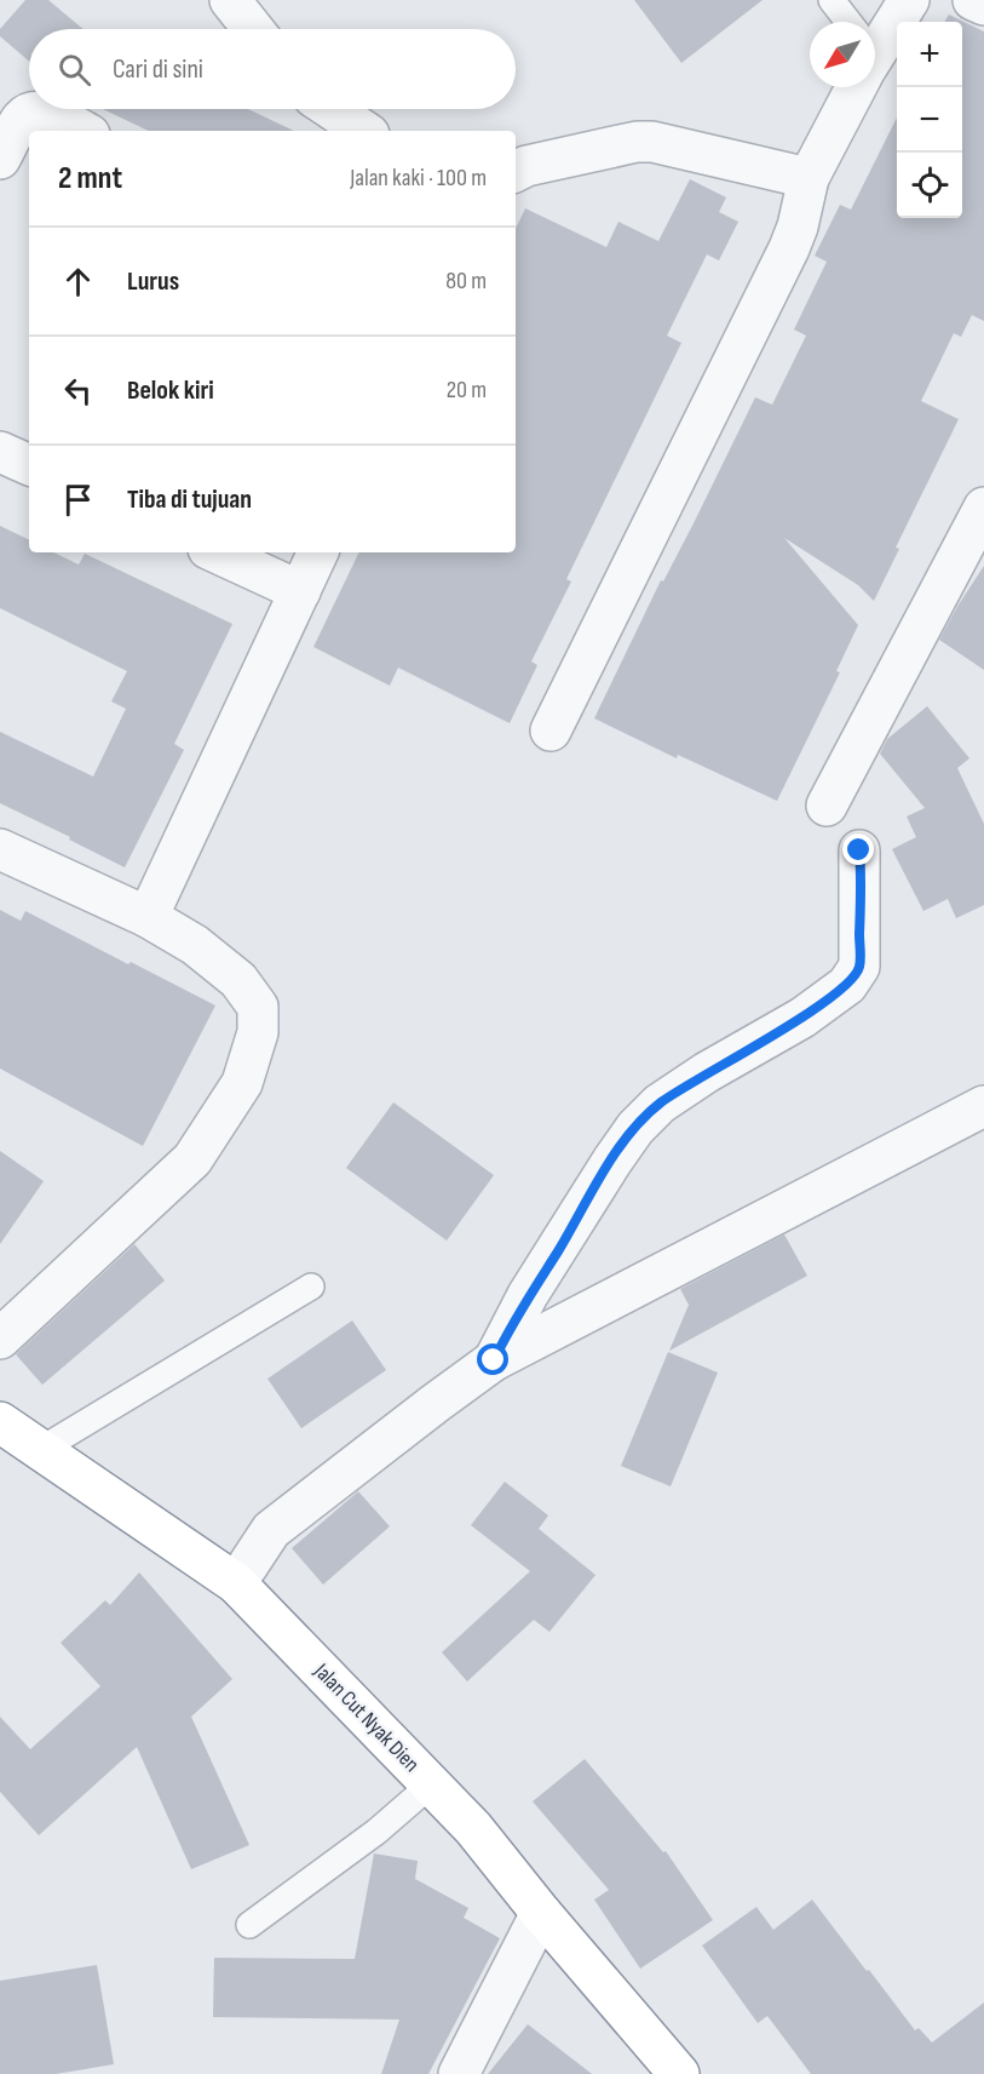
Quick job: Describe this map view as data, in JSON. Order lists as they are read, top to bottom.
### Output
{
  "streets": {
    "highway": ["Jalan Cut Nyak Dien"]
  },
  "north": "bottom left",
  "page": {
    "map_buttons": ["+", "−"],
    "search": "Cari di sini",
    "heading": ["2 mnt", "Jalan kaki · 100 m"],
    "list": [
      ["Lurus", "80 m"],
      ["Belok kiri", "20 m"],
      "Tiba di tujuan"
    ]
  }
}
